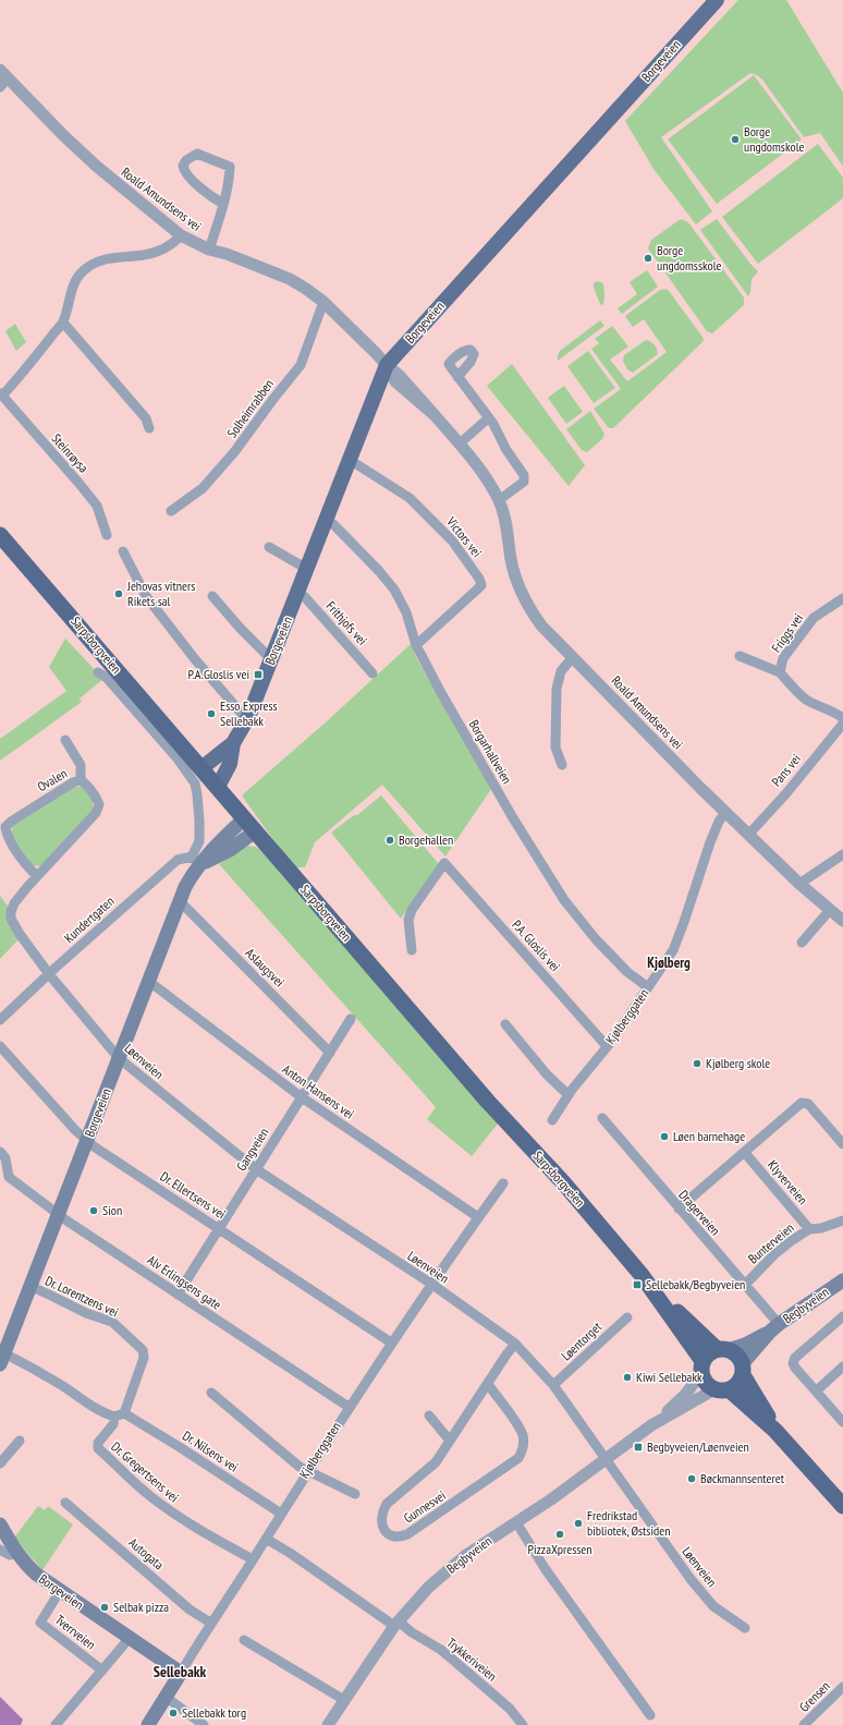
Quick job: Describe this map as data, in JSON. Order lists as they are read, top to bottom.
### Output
{
  "streets": {
    "highway": ["Sarpsborgveien"],
    "main road": ["Borgeveien", "Kjølberggaten", "Begbyveien"],
    "street": [
      "Roald Amundsens vei",
      "Solheimrabben",
      "Steinrøysa",
      "Victors vei",
      "Frithjofs vei",
      "Friggs vei",
      "Borgarhallveien",
      "Pans vei",
      "Ovalen",
      "Kundertgaten",
      "P.A. Gloslis vei",
      "Aslaugsvei",
      "Løenveien",
      "Anton Hansens vei",
      "Gangveien",
      "Klyverveien",
      "Dr. Ellertsens vei",
      "Dragerveien",
      "Bunterveien",
      "Alv Erlingsens gate",
      "Dr. Lorentzens vei",
      "Løentorget",
      "Dr. Nilsens vei",
      "Dr. Gregertsens vei",
      "Gunnesvei",
      "Autogata",
      "Tverrveien",
      "Trykkeriveien",
      "Grensen"
    ]
  },
  "crossings": [
    ["Borgeveien", "Roald Amundsens vei"],
    ["Borgeveien", "Victors vei"],
    ["Borgeveien", "Frithjofs vei"],
    ["Borgeveien", "Sarpsborgveien"],
    ["Borgeveien", "Borgarhallveien"],
    ["Borgeveien", "Kundertgaten"],
    ["Borgeveien", "Aslaugsvei"],
    ["Borgeveien", "Kjølberggaten"],
    ["Borgeveien", "Løenveien"],
    ["Borgeveien", "Anton Hansens vei"],
    ["Borgeveien", "Dr. Ellertsens vei"],
    ["Borgeveien", "Alv Erlingsens gate"],
    ["Borgeveien", "Dr. Lorentzens vei"],
    ["Borgeveien", "Dr. Nilsens vei"],
    ["Borgeveien", "Tverrveien"],
    ["Roald Amundsens vei", "Solheimrabben"],
    ["Roald Amundsens vei", "Steinrøysa"],
    ["Roald Amundsens vei", "Pans vei"],
    ["Roald Amundsens vei", "Kjølberggaten"],
    ["Victors vei", "Borgarhallveien"],
    ["Sarpsborgveien", "Begbyveien"],
    ["Borgarhallveien", "Kjølberggaten"],
    ["Ovalen", "Kundertgaten"],
    ["Ovalen", "Løenveien"],
    ["Kundertgaten", "Løenveien"],
    ["P.A. Gloslis vei", "Kjølberggaten"],
    ["Aslaugsvei", "Gangveien"],
    ["Kjølberggaten", "Løenveien"],
    ["Kjølberggaten", "Anton Hansens vei"],
    ["Kjølberggaten", "Dr. Ellertsens vei"],
    ["Kjølberggaten", "Alv Erlingsens gate"],
    ["Kjølberggaten", "Dr. Nilsens vei"],
    ["Kjølberggaten", "Dr. Gregertsens vei"],
    ["Kjølberggaten", "Autogata"],
    ["Kjølberggaten", "Trykkeriveien"],
    ["Løenveien", "Gangveien"],
    ["Løenveien", "Begbyveien"],
    ["Løenveien", "Løentorget"],
    ["Løenveien", "Gunnesvei"],
    ["Anton Hansens vei", "Gangveien"],
    ["Gangveien", "Dr. Ellertsens vei"],
    ["Gangveien", "Alv Erlingsens gate"],
    ["Klyverveien", "Bunterveien"],
    ["Dragerveien", "Bunterveien"],
    ["Dragerveien", "Begbyveien"],
    ["Dr. Lorentzens vei", "Dr. Nilsens vei"],
    ["Dr. Lorentzens vei", "Dr. Gregertsens vei"],
    ["Begbyveien", "Trykkeriveien"],
    ["Dr. Nilsens vei", "Dr. Gregertsens vei"]
  ],
  "districts": ["Kjølberg", "Sellebakk"],
  "places": {
    "other": [
      "Borge ungdomskole",
      "Borge ungdomsskole",
      "Jehovas vitners Rikets sal",
      "Esso Express Sellebakk",
      "Borgehallen",
      "Kjølberg skole",
      "Løen barnehage",
      "Sion",
      "Kiwi Sellebakk",
      "Bøckmannsenteret",
      "Fredrikstad bibliotek, Østsiden",
      "PizzaXpressen",
      "Selbak pizza",
      "Sellebakk torg"
    ],
    "transit": ["P.A.Gloslis vei", "Sellebakk/Begbyveien", "Begbyveien/Løenveien"]
  }
}
